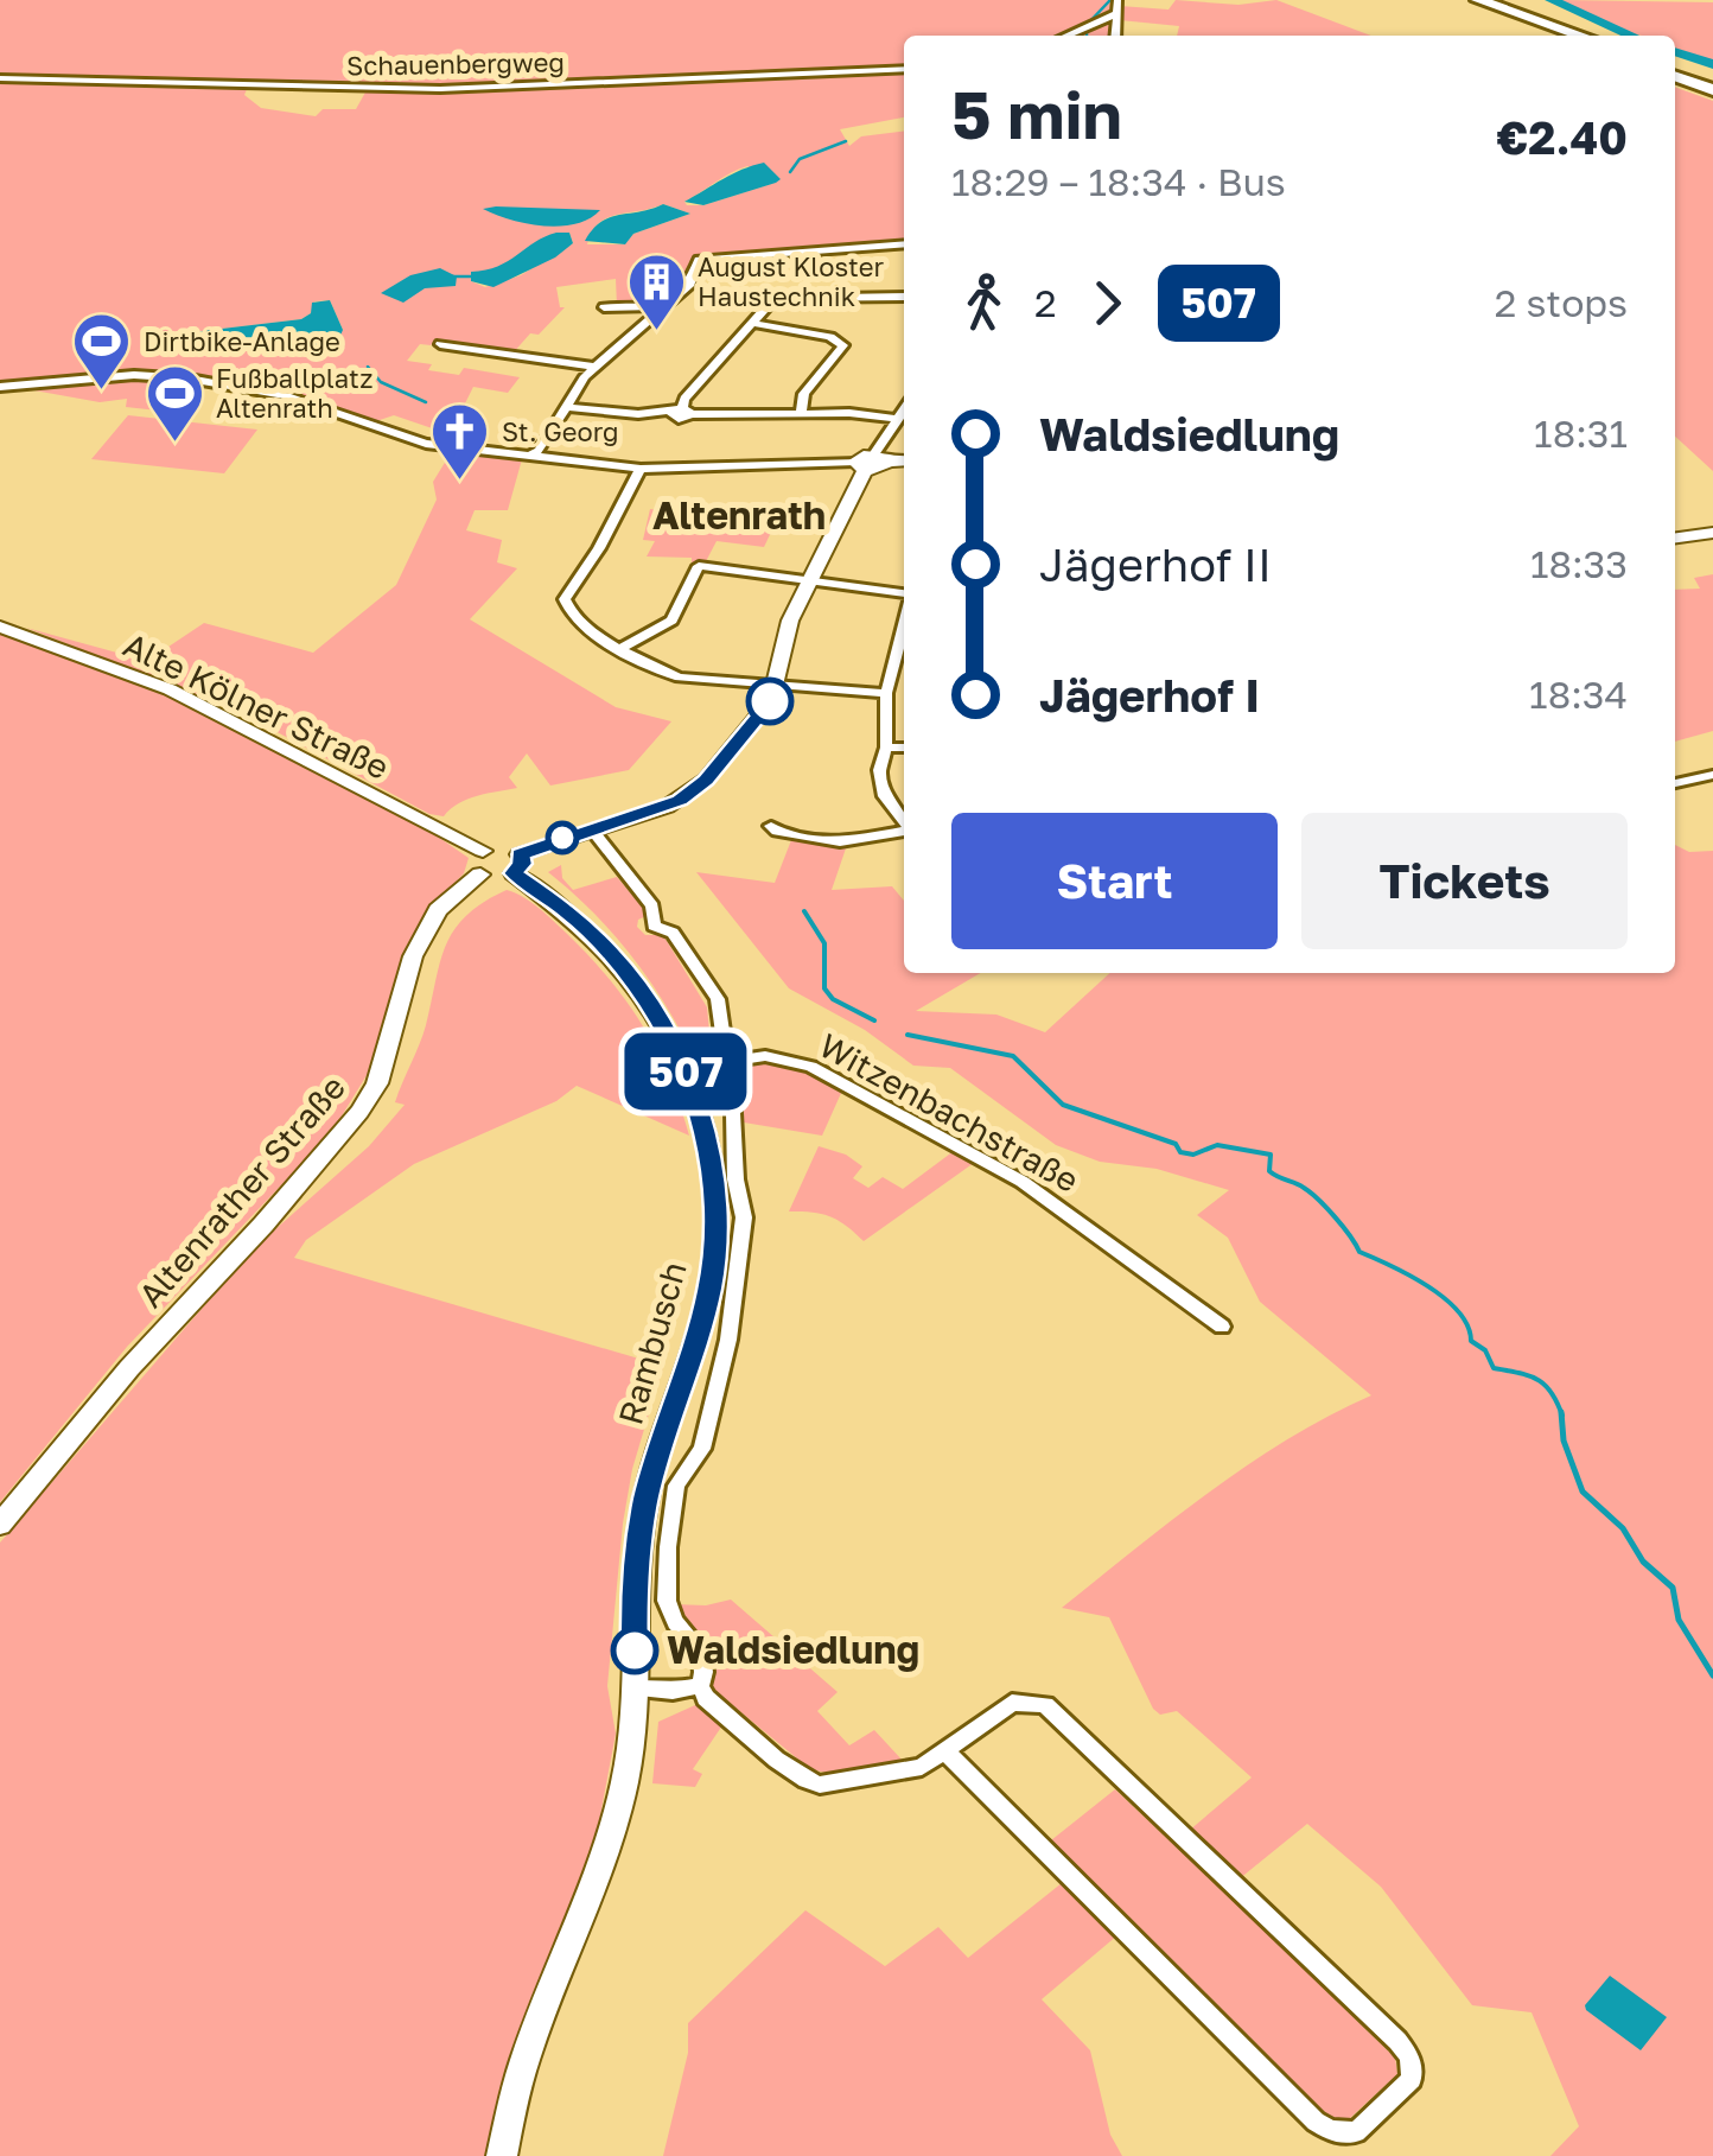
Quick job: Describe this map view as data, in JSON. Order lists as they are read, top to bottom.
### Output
{
  "streets": {
    "street": [
      "Schauenbergweg",
      "Alte Kölner Straße",
      "Witzenbachstraße",
      "Altenrather Straße",
      "Rambusch"
    ]
  },
  "crossings": [
    ["Witzenbachstraße", "Rambusch"]
  ],
  "districts": ["Altenrath"],
  "places": {
    "building": ["August Kloster Haustechnik"],
    "sports": ["Dirtbike-Anlage", "Fußballplatz Altenrath"],
    "church": ["St. Georg"],
    "other": ["Waldsiedlung"]
  },
  "lines": ["bus line 507"],
  "page": {
    "on_map": "507",
    "heading": ["5 min", "18:29 – 18:34 · Bus", "€2.40"],
    "legs": ["2", "507", "2 stops"],
    "list": [
      {
        "name": "Waldsiedlung",
        "value": "18:31"
      },
      {
        "name": "Jägerhof II",
        "value": "18:33"
      },
      {
        "name": "Jägerhof I",
        "value": "18:34"
      }
    ],
    "buttons": ["Start", "Tickets"]
  }
}
